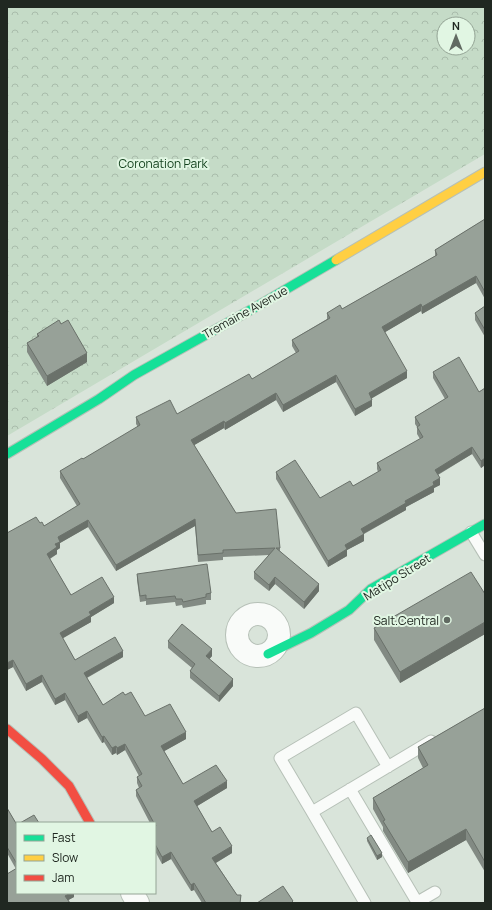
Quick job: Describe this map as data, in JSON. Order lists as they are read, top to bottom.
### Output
{
  "streets": {
    "main road": ["Tremaine Avenue", "Matipo Street"]
  },
  "parks": ["Coronation Park"],
  "places": ["Salt.Central"],
  "legend": ["Fast", "Slow", "Jam"],
  "north": "top"
}
